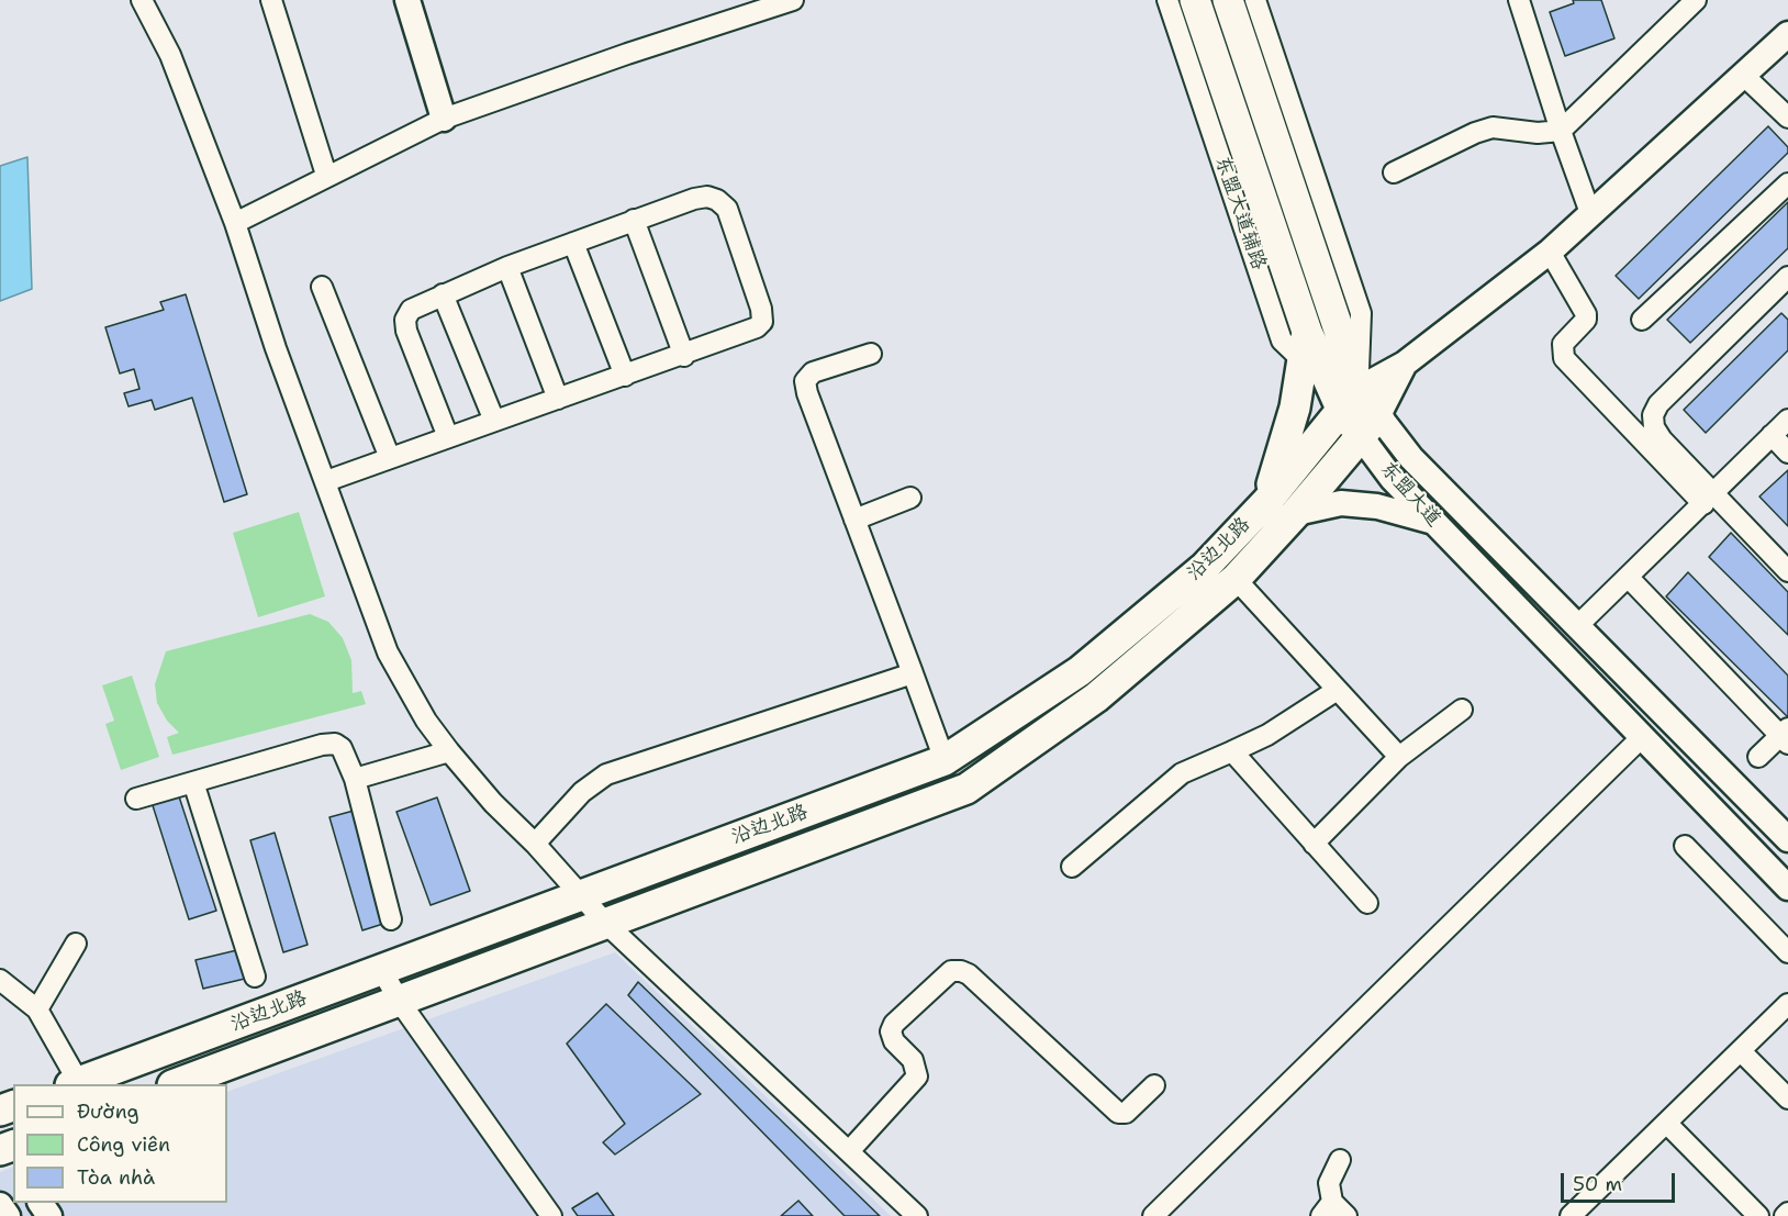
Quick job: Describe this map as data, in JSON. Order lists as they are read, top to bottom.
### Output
{
  "streets": {
    "highway": ["东盟大道", "沿边北路"],
    "street": ["东盟大道辅路"]
  },
  "crossings": [
    ["东盟大道辅路", "东盟大道"],
    ["东盟大道", "沿边北路"]
  ],
  "legend": ["Đường", "Công viên", "Tòa nhà"],
  "scale_bar": "50 m"
}
